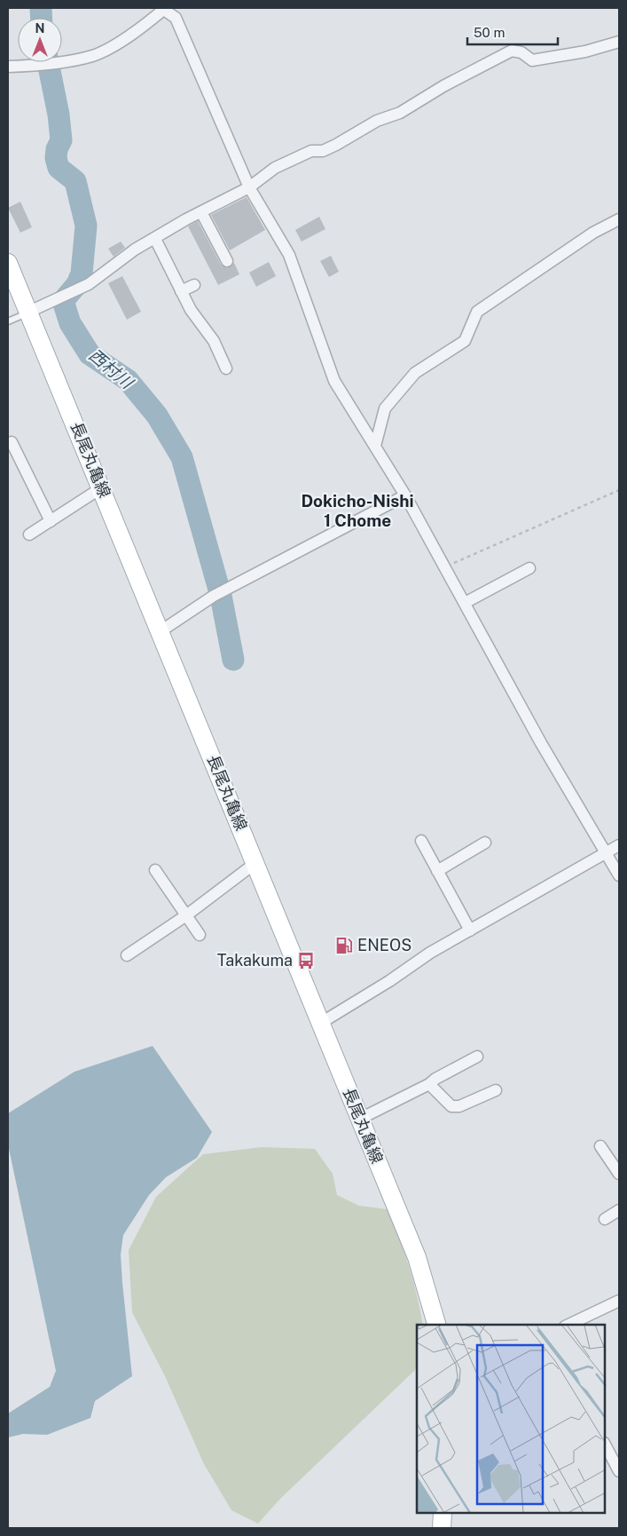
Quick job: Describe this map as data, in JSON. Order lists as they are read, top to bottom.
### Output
{
  "streets": {
    "main road": ["長尾丸亀線"]
  },
  "districts": ["Dokicho-Nishi 1 Chome"],
  "water": ["西村川"],
  "places": {
    "fuel station": ["ENEOS"],
    "bus stop": ["Takakuma"]
  },
  "scale_bar": "50 m",
  "north": "top"
}
